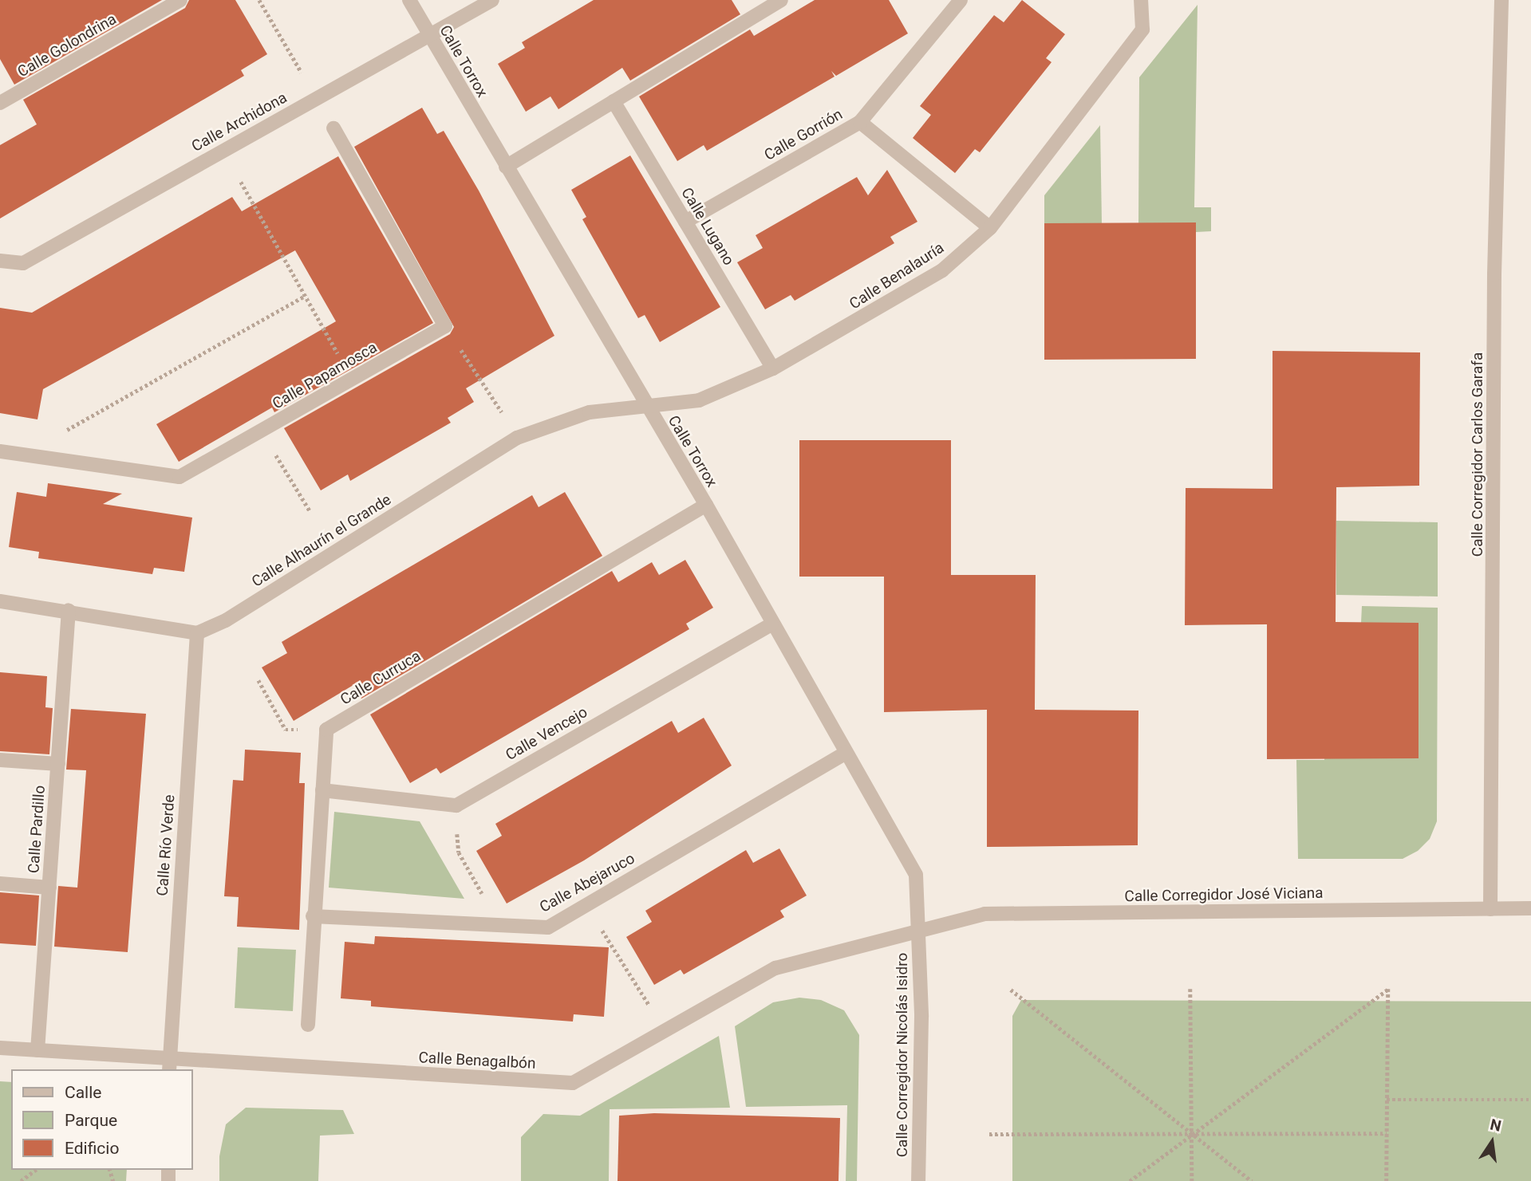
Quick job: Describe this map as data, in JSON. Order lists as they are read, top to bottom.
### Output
{
  "streets": {
    "street": [
      "Calle Golondrina",
      "Calle Torrox",
      "Calle Archidona",
      "Calle Gorrión",
      "Calle Lugano",
      "Calle Benalauría",
      "Calle Papamosca",
      "Calle Corregidor Carlos Garafa",
      "Calle Alhaurín el Grande",
      "Calle Curruca",
      "Calle Vencejo",
      "Calle Pardillo",
      "Calle Río Verde",
      "Calle Abejaruco",
      "Calle Corregidor José Viciana",
      "Calle Corregidor Nicolás Isidro",
      "Calle Benagalbón"
    ]
  },
  "crossings": [
    ["Calle Torrox", "Calle Archidona"],
    ["Calle Torrox", "Calle Benalauría"],
    ["Calle Torrox", "Calle Alhaurín el Grande"],
    ["Calle Torrox", "Calle Curruca"],
    ["Calle Torrox", "Calle Vencejo"],
    ["Calle Torrox", "Calle Abejaruco"],
    ["Calle Torrox", "Calle Corregidor José Viciana"],
    ["Calle Torrox", "Calle Corregidor Nicolás Isidro"],
    ["Calle Torrox", "Calle Benagalbón"],
    ["Calle Gorrión", "Calle Lugano"],
    ["Calle Lugano", "Calle Benalauría"],
    ["Calle Benalauría", "Calle Alhaurín el Grande"],
    ["Calle Corregidor Carlos Garafa", "Calle Corregidor José Viciana"],
    ["Calle Alhaurín el Grande", "Calle Río Verde"],
    ["Calle Pardillo", "Calle Benagalbón"],
    ["Calle Río Verde", "Calle Benagalbón"],
    ["Calle Corregidor José Viciana", "Calle Corregidor Nicolás Isidro"],
    ["Calle Corregidor José Viciana", "Calle Benagalbón"],
    ["Calle Corregidor Nicolás Isidro", "Calle Benagalbón"]
  ],
  "legend": ["Calle", "Parque", "Edificio"],
  "north": "top"
}
